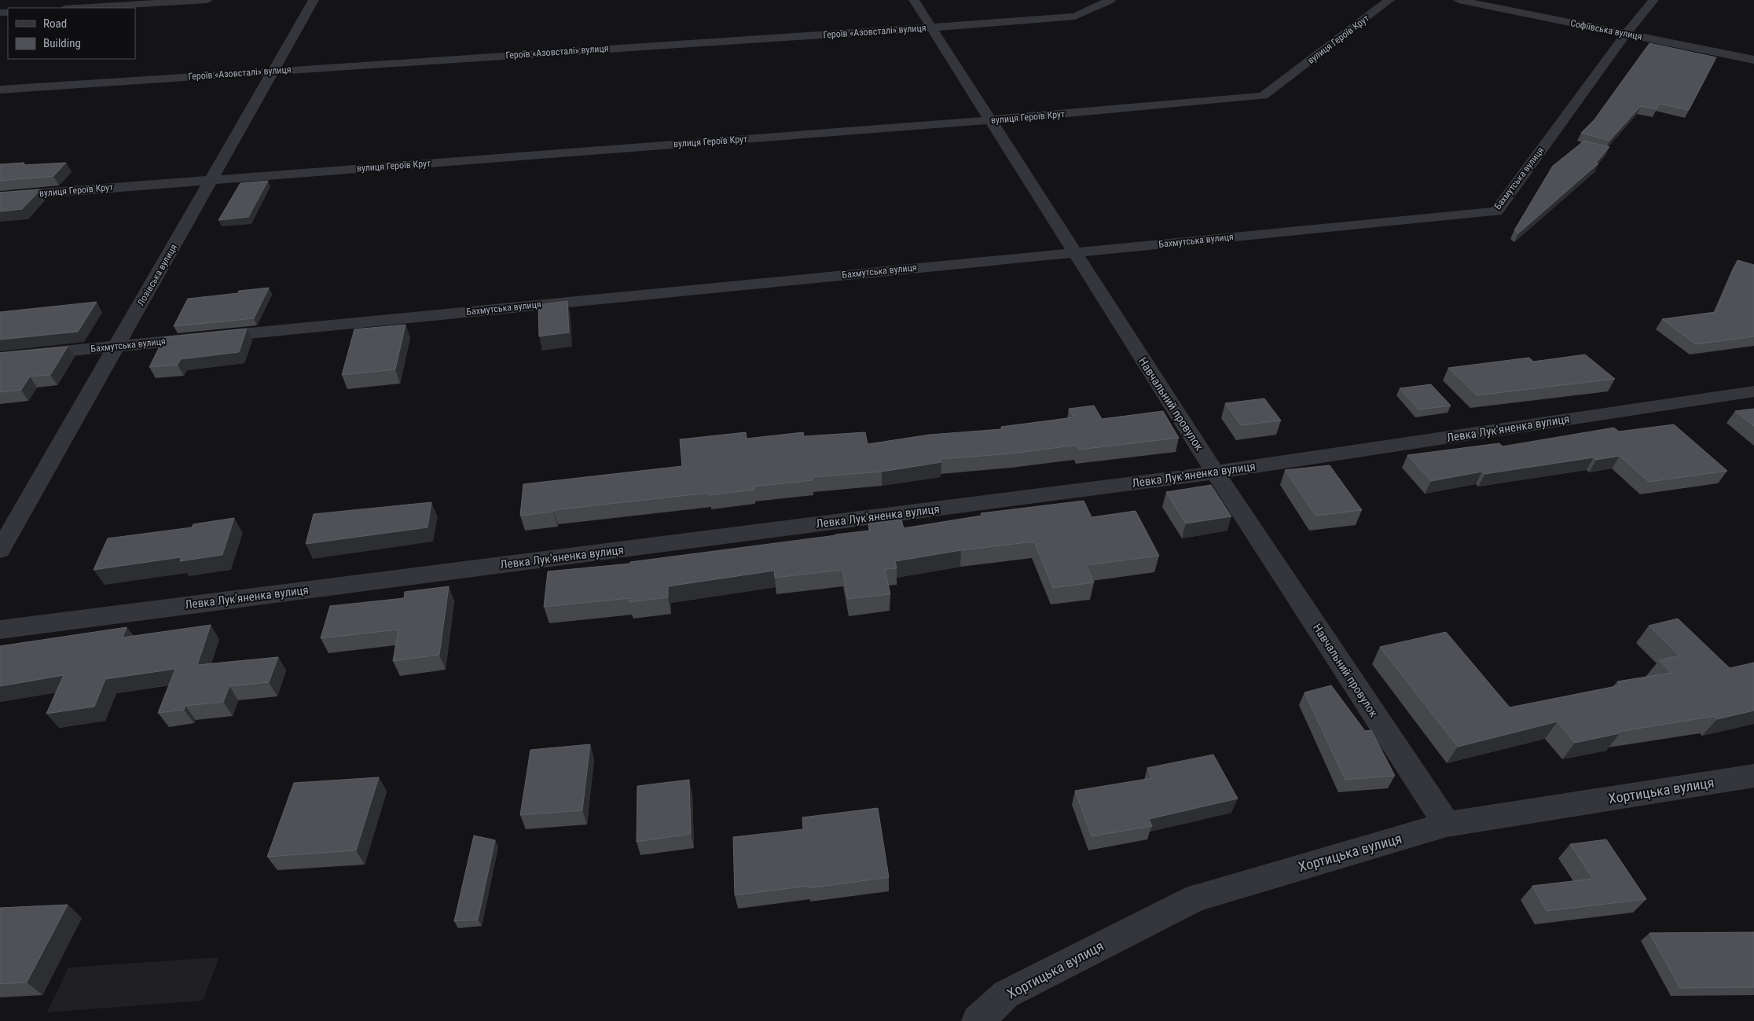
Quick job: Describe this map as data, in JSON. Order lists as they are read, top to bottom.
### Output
{
  "streets": {
    "street": [
      "Софіївська вулиця",
      "Героїв «Азовсталі» вулиця",
      "вулиця Героїв Крут",
      "Бахмутська вулиця",
      "Лозівська вулиця",
      "Навчальний провулок",
      "Левка Лук'яненка вулиця",
      "Хортицька вулиця"
    ]
  },
  "crossings": [
    ["Софіївська вулиця", "Бахмутська вулиця"],
    ["Героїв «Азовсталі» вулиця", "Лозівська вулиця"],
    ["Героїв «Азовсталі» вулиця", "Навчальний провулок"],
    ["вулиця Героїв Крут", "Лозівська вулиця"],
    ["вулиця Героїв Крут", "Навчальний провулок"],
    ["Бахмутська вулиця", "Лозівська вулиця"],
    ["Бахмутська вулиця", "Навчальний провулок"],
    ["Навчальний провулок", "Левка Лук'яненка вулиця"],
    ["Навчальний провулок", "Хортицька вулиця"]
  ],
  "legend": ["Road", "Building"]
}
